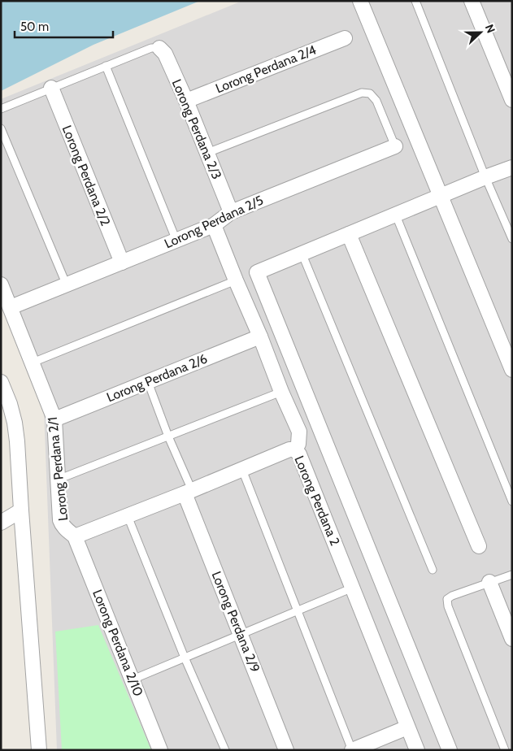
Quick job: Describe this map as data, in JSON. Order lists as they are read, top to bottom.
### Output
{
  "streets": {
    "street": [
      "Lorong Perdana 2/4",
      "Lorong Perdana 2/3",
      "Lorong Perdana 2/2",
      "Lorong Perdana 2/5",
      "Lorong Perdana 2/6",
      "Lorong Perdana 2/1",
      "Lorong Perdana 2",
      "Lorong Perdana 2/9",
      "Lorong Perdana 2/10"
    ]
  },
  "crossings": [
    ["Lorong Perdana 2/4", "Lorong Perdana 2/3"],
    ["Lorong Perdana 2/3", "Lorong Perdana 2/5"],
    ["Lorong Perdana 2/2", "Lorong Perdana 2/5"],
    ["Lorong Perdana 2/5", "Lorong Perdana 2/1"],
    ["Lorong Perdana 2/6", "Lorong Perdana 2/1"],
    ["Lorong Perdana 2/1", "Lorong Perdana 2"],
    ["Lorong Perdana 2/1", "Lorong Perdana 2/10"],
    ["Lorong Perdana 2", "Lorong Perdana 2/9"],
    ["Lorong Perdana 2", "Lorong Perdana 2/10"]
  ],
  "scale_bar": "50 m",
  "north": "right"
}
